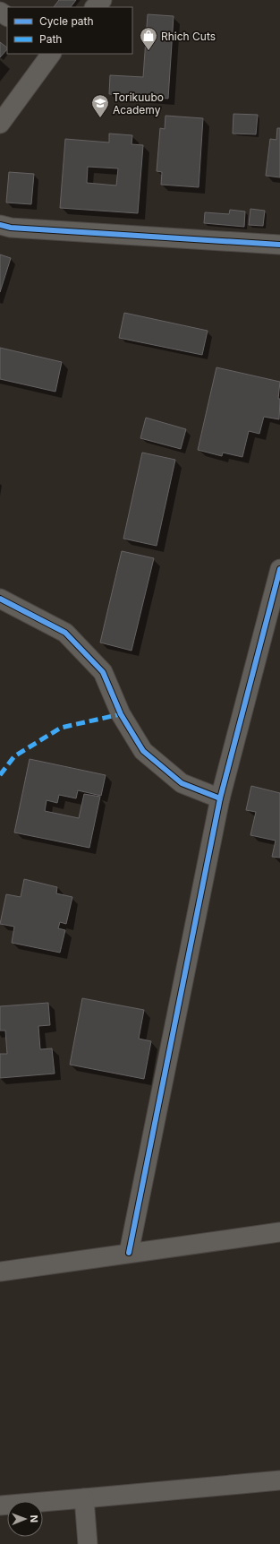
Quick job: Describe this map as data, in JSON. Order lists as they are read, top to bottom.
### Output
{
  "places": {
    "shop": ["Rhich Cuts"],
    "school or university": ["Torikuubo Academy"]
  },
  "legend": ["Cycle path", "Path"],
  "north": "right"
}
